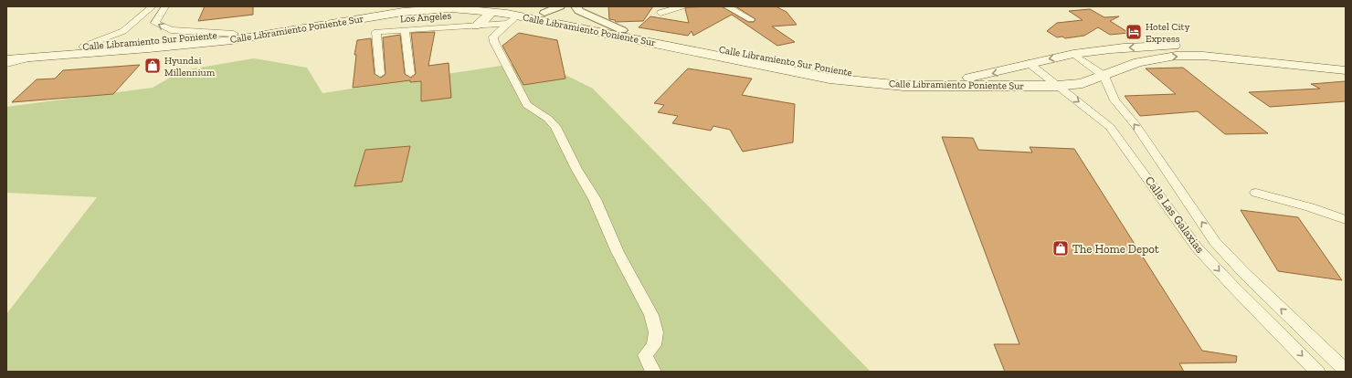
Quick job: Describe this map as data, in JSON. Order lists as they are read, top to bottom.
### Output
{
  "streets": {
    "main road": ["Calle Libramiento Poniente Sur", "Calle Libramiento Sur Poniente"],
    "street": ["Los Angeles", "Calle Las Galaxias"]
  },
  "crossings": [
    ["Calle Libramiento Poniente Sur", "Calle Libramiento Sur Poniente"],
    ["Calle Libramiento Poniente Sur", "Calle Las Galaxias"],
    ["Calle Libramiento Sur Poniente", "Calle Las Galaxias"]
  ],
  "one_way": ["Calle Libramiento Sur Poniente"],
  "places": {
    "hotel": ["Hotel City Express"],
    "shop": ["Hyundai Millennium", "The Home Depot"]
  }
}
